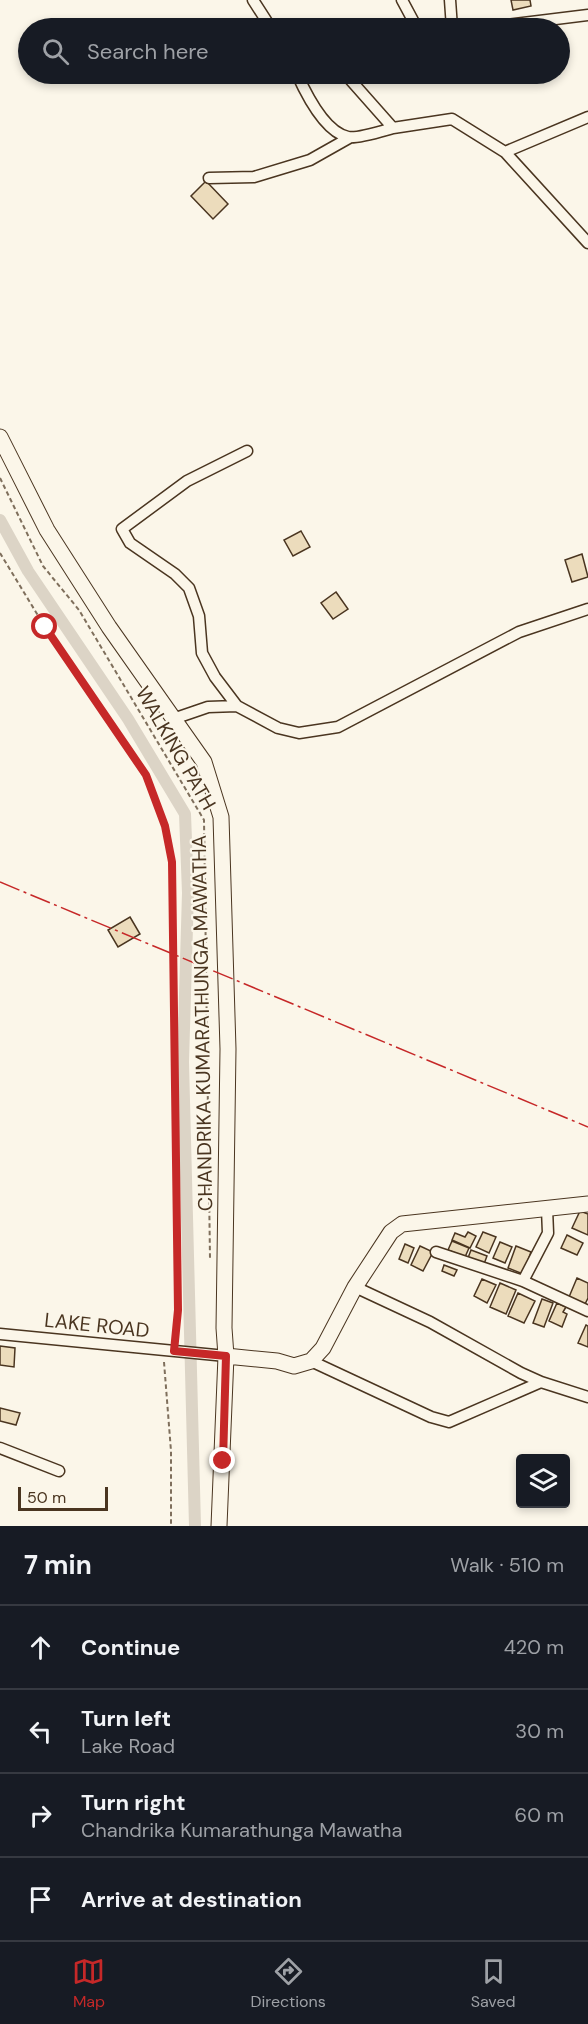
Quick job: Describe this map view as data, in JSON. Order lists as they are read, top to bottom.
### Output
{
  "streets": {
    "main road": ["CHANDRIKA KUMARATHUNGA MAWATHA"],
    "street": ["LAKE ROAD"],
    "path": ["WALKING PATH"]
  },
  "crossings": [
    ["CHANDRIKA KUMARATHUNGA MAWATHA", "LAKE ROAD"]
  ],
  "scale_bar": "50 m",
  "page": {
    "search": "Search here",
    "scale": "50 m",
    "heading": ["7 min", "Walk · 510 m"],
    "list": [
      ["Continue", "420 m"],
      ["Turn left", "Lake Road", "30 m"],
      ["Turn right", "Chandrika Kumarathunga Mawatha", "60 m"],
      "Arrive at destination"
    ],
    "nav": ["Map", "Directions", "Saved"]
  }
}
